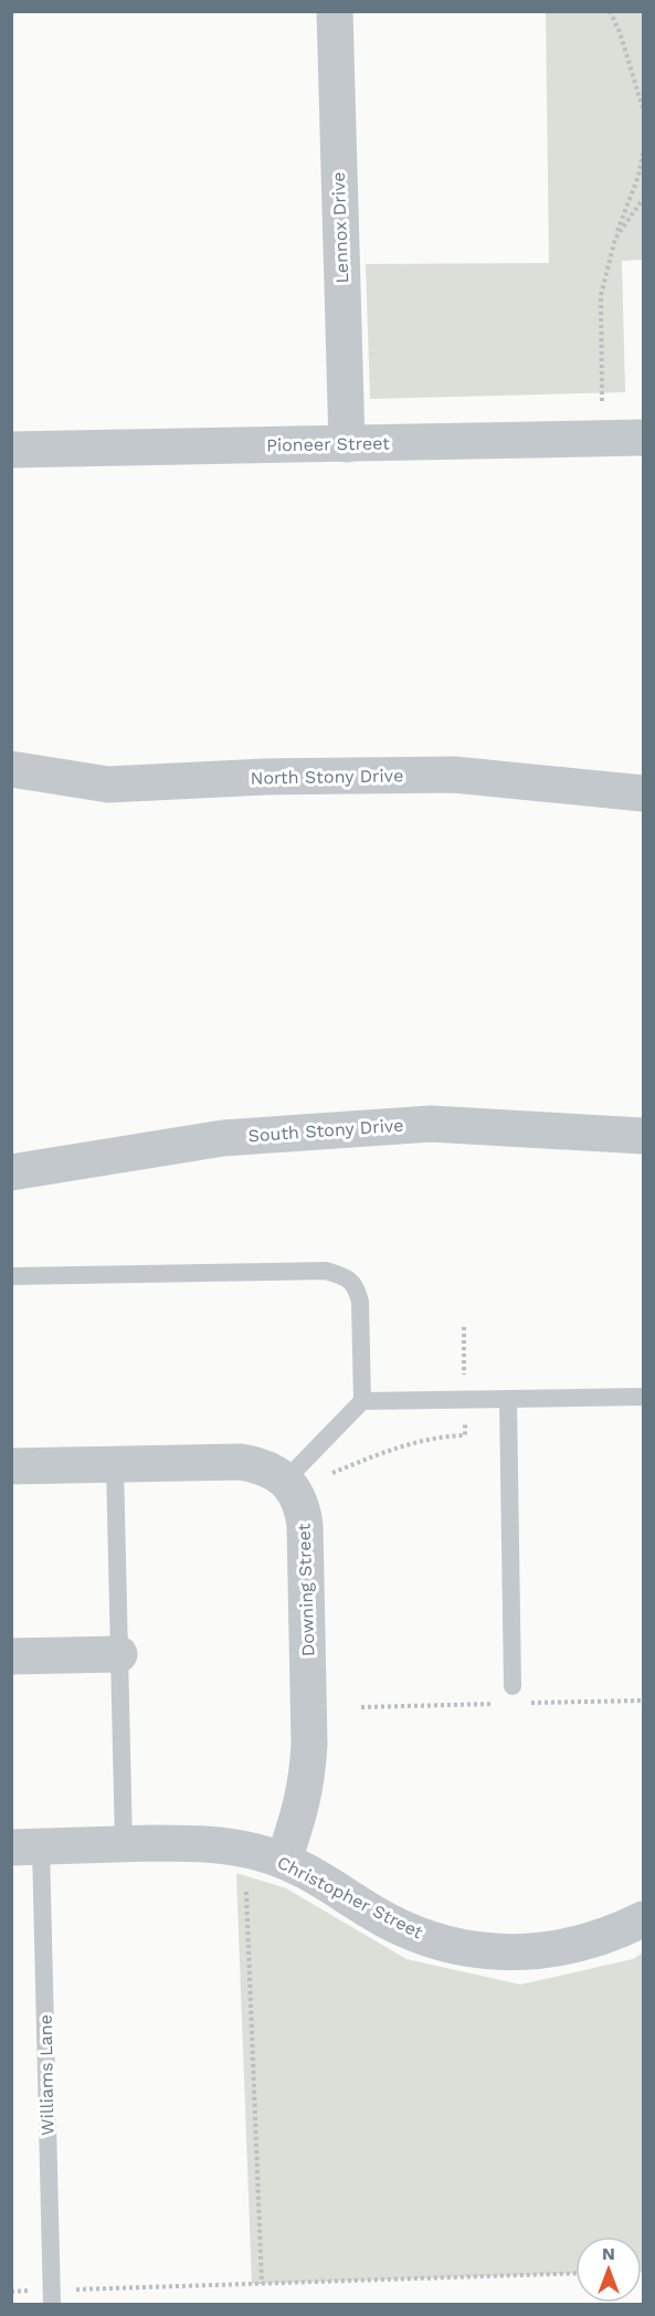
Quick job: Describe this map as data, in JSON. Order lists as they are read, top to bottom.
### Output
{
  "streets": {
    "street": [
      "Lennox Drive",
      "Pioneer Street",
      "North Stony Drive",
      "South Stony Drive",
      "Downing Street",
      "Christopher Street"
    ],
    "lane": ["Williams Lane"]
  },
  "crossings": [
    ["Lennox Drive", "Pioneer Street"],
    ["Downing Street", "Christopher Street"],
    ["Christopher Street", "Williams Lane"]
  ],
  "north": "top"
}
